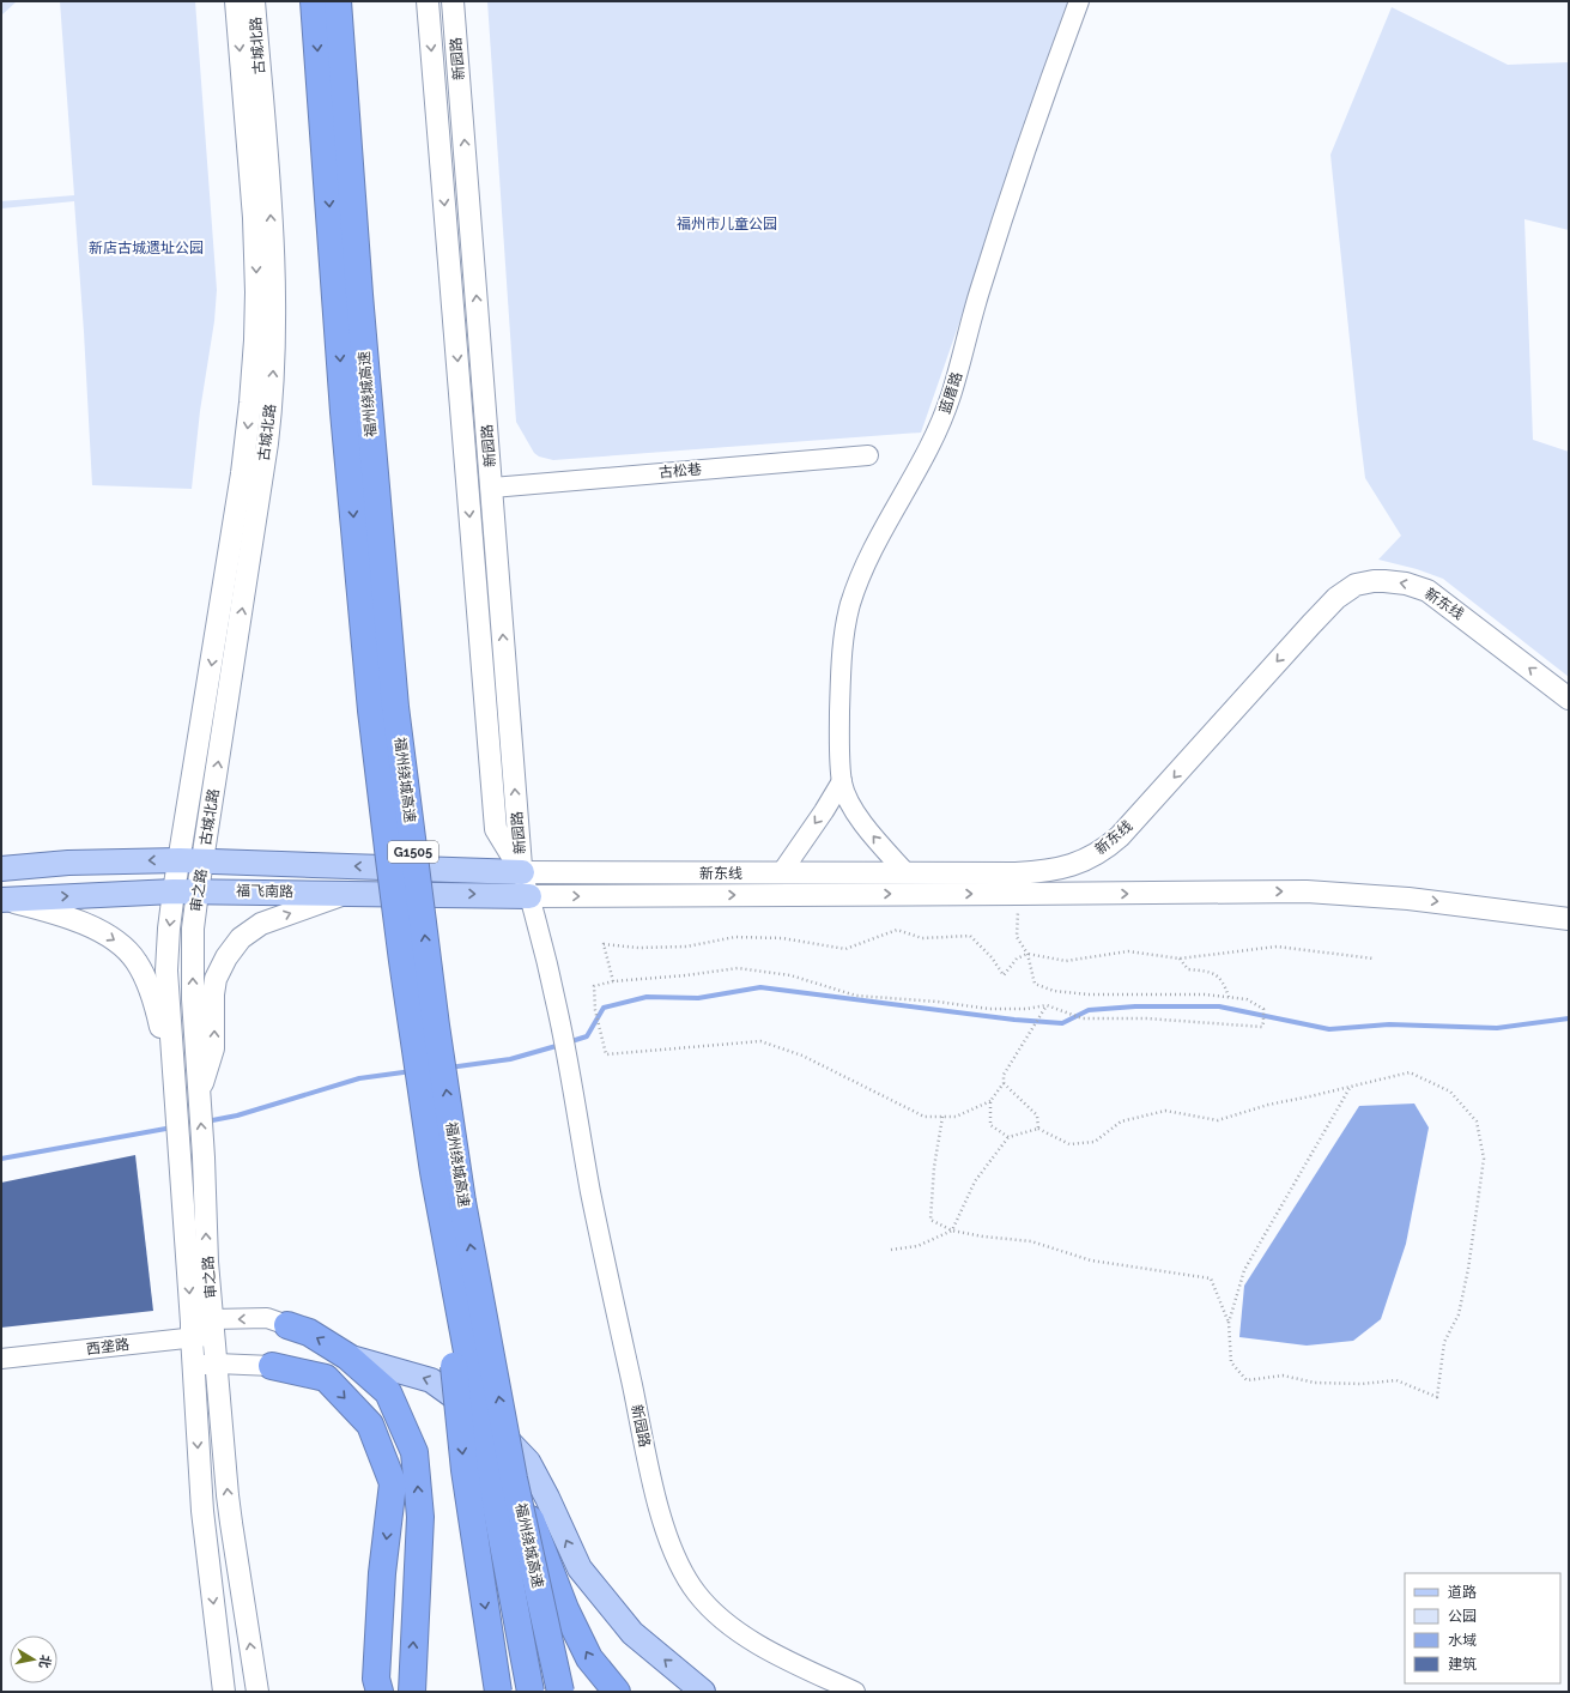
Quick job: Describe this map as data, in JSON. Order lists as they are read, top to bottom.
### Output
{
  "streets": {
    "highway": ["福州绕城高速", "G1505"],
    "main road": [
      "古城北路",
      "新园路",
      "新东线",
      "审之路",
      "福飞南路"
    ],
    "street": ["蓝厝路", "古松巷", "西垄路"]
  },
  "crossings": [
    ["古城北路", "审之路"],
    ["古城北路", "福飞南路"],
    ["新园路", "古松巷"],
    ["新园路", "新东线"],
    ["新园路", "福飞南路"],
    ["蓝厝路", "新东线"],
    ["新东线", "福飞南路"],
    ["审之路", "福飞南路"],
    ["审之路", "西垄路"]
  ],
  "parks": ["福州市儿童公园", "新店古城遗址公园"],
  "legend": [
    "道路",
    "公园",
    "水域",
    "建筑"
  ],
  "north": "right"
}
